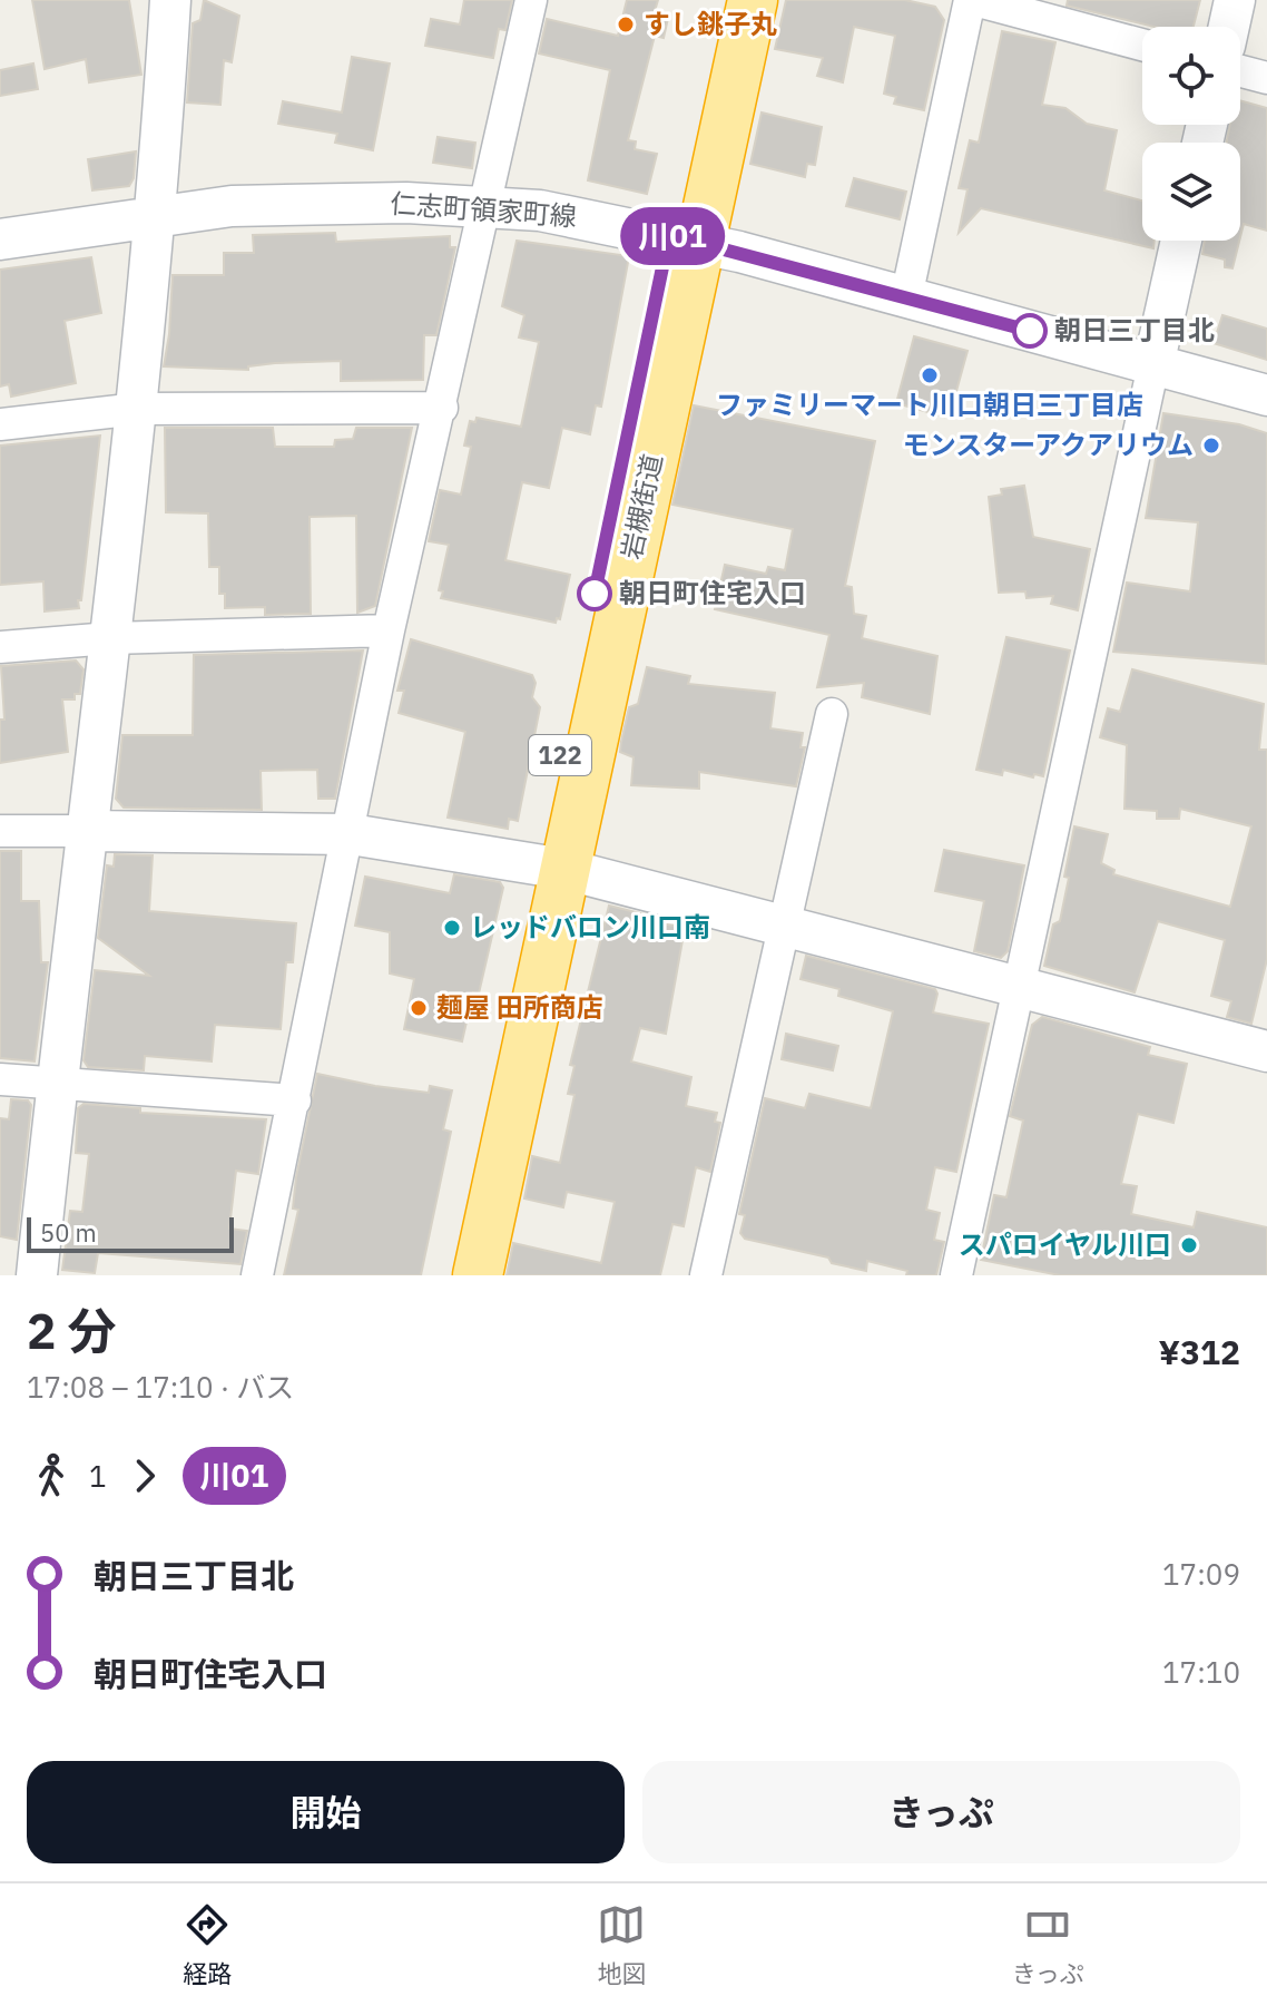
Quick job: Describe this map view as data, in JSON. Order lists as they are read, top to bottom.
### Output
{
  "streets": {
    "highway": ["岩槻街道", "122"],
    "street": ["仁志町領家町線"]
  },
  "crossings": [
    ["仁志町領家町線", "岩槻街道"]
  ],
  "places": [
    "すし銚子丸",
    "朝日三丁目北",
    "ファミリーマート川口朝日三丁目店",
    "モンスターアクアリウム",
    "朝日町住宅入口",
    "レッドバロン川口南",
    "麺屋 田所商店",
    "スパロイヤル川口"
  ],
  "lines": ["bus line 川01"],
  "scale_bar": "50 m",
  "page": {
    "on_map": "川01",
    "scale": "50 m",
    "heading": ["2 分", "17:08 – 17:10 · バス", "¥312"],
    "legs": ["1", "川01"],
    "list": [
      {
        "name": "朝日三丁目北",
        "value": "17:09"
      },
      {
        "name": "朝日町住宅入口",
        "value": "17:10"
      }
    ],
    "buttons": ["開始", "きっぷ"],
    "tabs": ["経路", "地図", "きっぷ"]
  }
}
